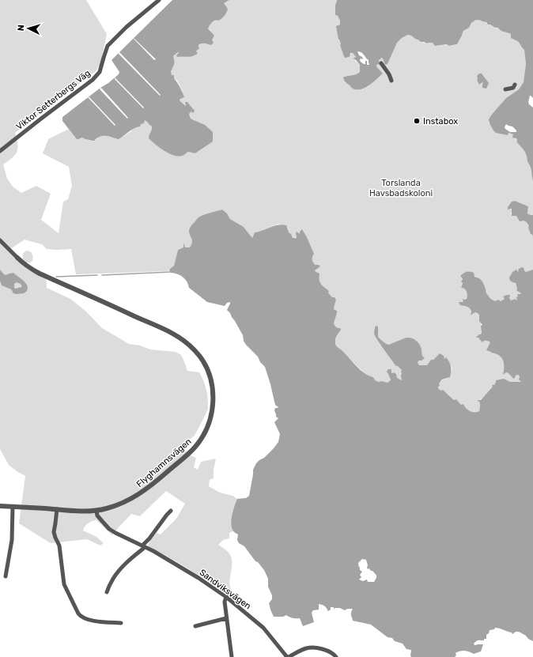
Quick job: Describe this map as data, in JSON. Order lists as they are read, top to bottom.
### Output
{
  "streets": {
    "street": ["Viktor Setterbergs Väg", "Flyghamnsvägen", "Sandviksvägen"]
  },
  "crossings": [
    ["Flyghamnsvägen", "Sandviksvägen"]
  ],
  "parks": ["Torslanda Havsbadskoloni"],
  "places": ["Instabox"],
  "north": "left"
}
